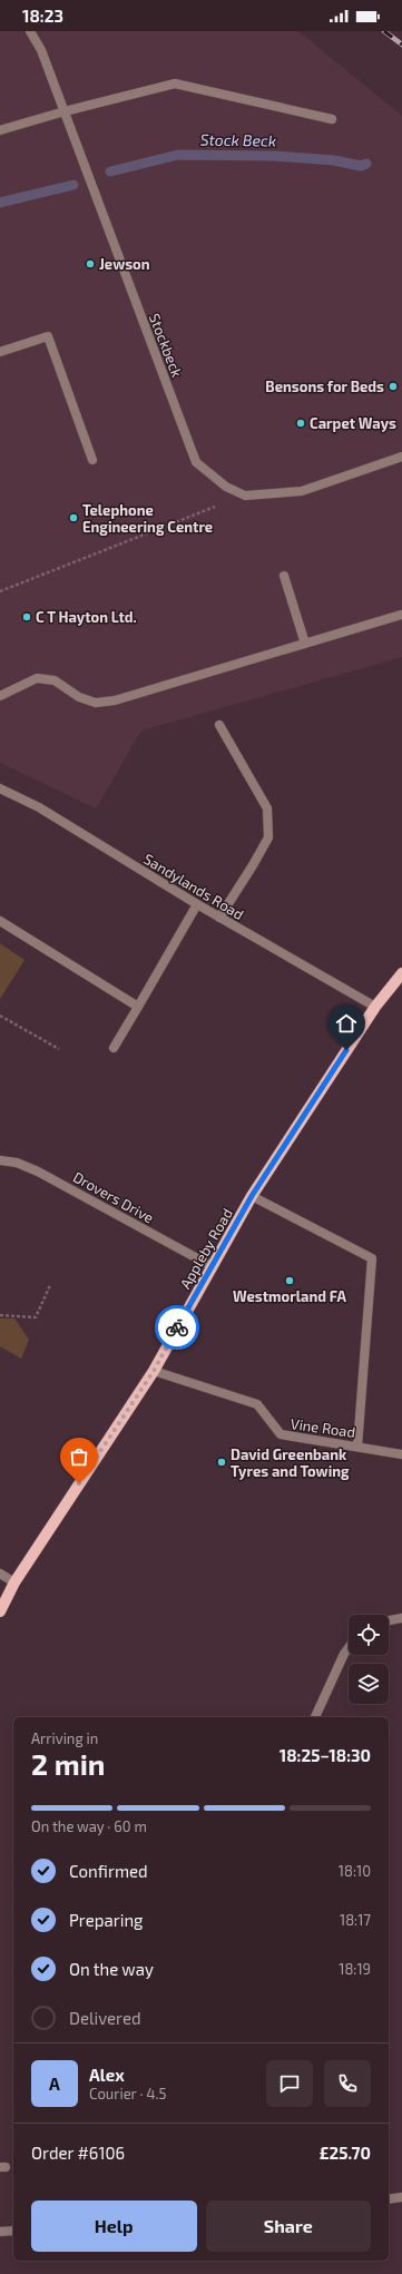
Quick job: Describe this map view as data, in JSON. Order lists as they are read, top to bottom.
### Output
{
  "streets": {
    "main road": ["Appleby Road"],
    "street": [
      "Stockbeck",
      "Sandylands Road",
      "Drovers Drive",
      "Vine Road"
    ]
  },
  "crossings": [
    ["Sandylands Road", "Appleby Road"],
    ["Drovers Drive", "Appleby Road"],
    ["Appleby Road", "Vine Road"]
  ],
  "water": ["Stock Beck"],
  "places": [
    "Jewson",
    "Bensons for Beds",
    "Carpet Ways",
    "Telephone Engineering Centre",
    "C T Hayton Ltd.",
    "Westmorland FA",
    "David Greenbank Tyres and Towing"
  ],
  "page": {
    "status": "18:23",
    "heading": ["2 min", "Arriving in", "18:25–18:30"],
    "panel": [
      "Alex",
      "Courier · 4.5",
      "Order #6106",
      "£25.70"
    ],
    "bar": "On the way · 60 m",
    "list": [
      ["Confirmed", "18:10"],
      ["Preparing", "18:17"],
      ["On the way", "18:19"],
      "Delivered"
    ],
    "round": "A",
    "buttons": ["Help", "Share"]
  }
}
